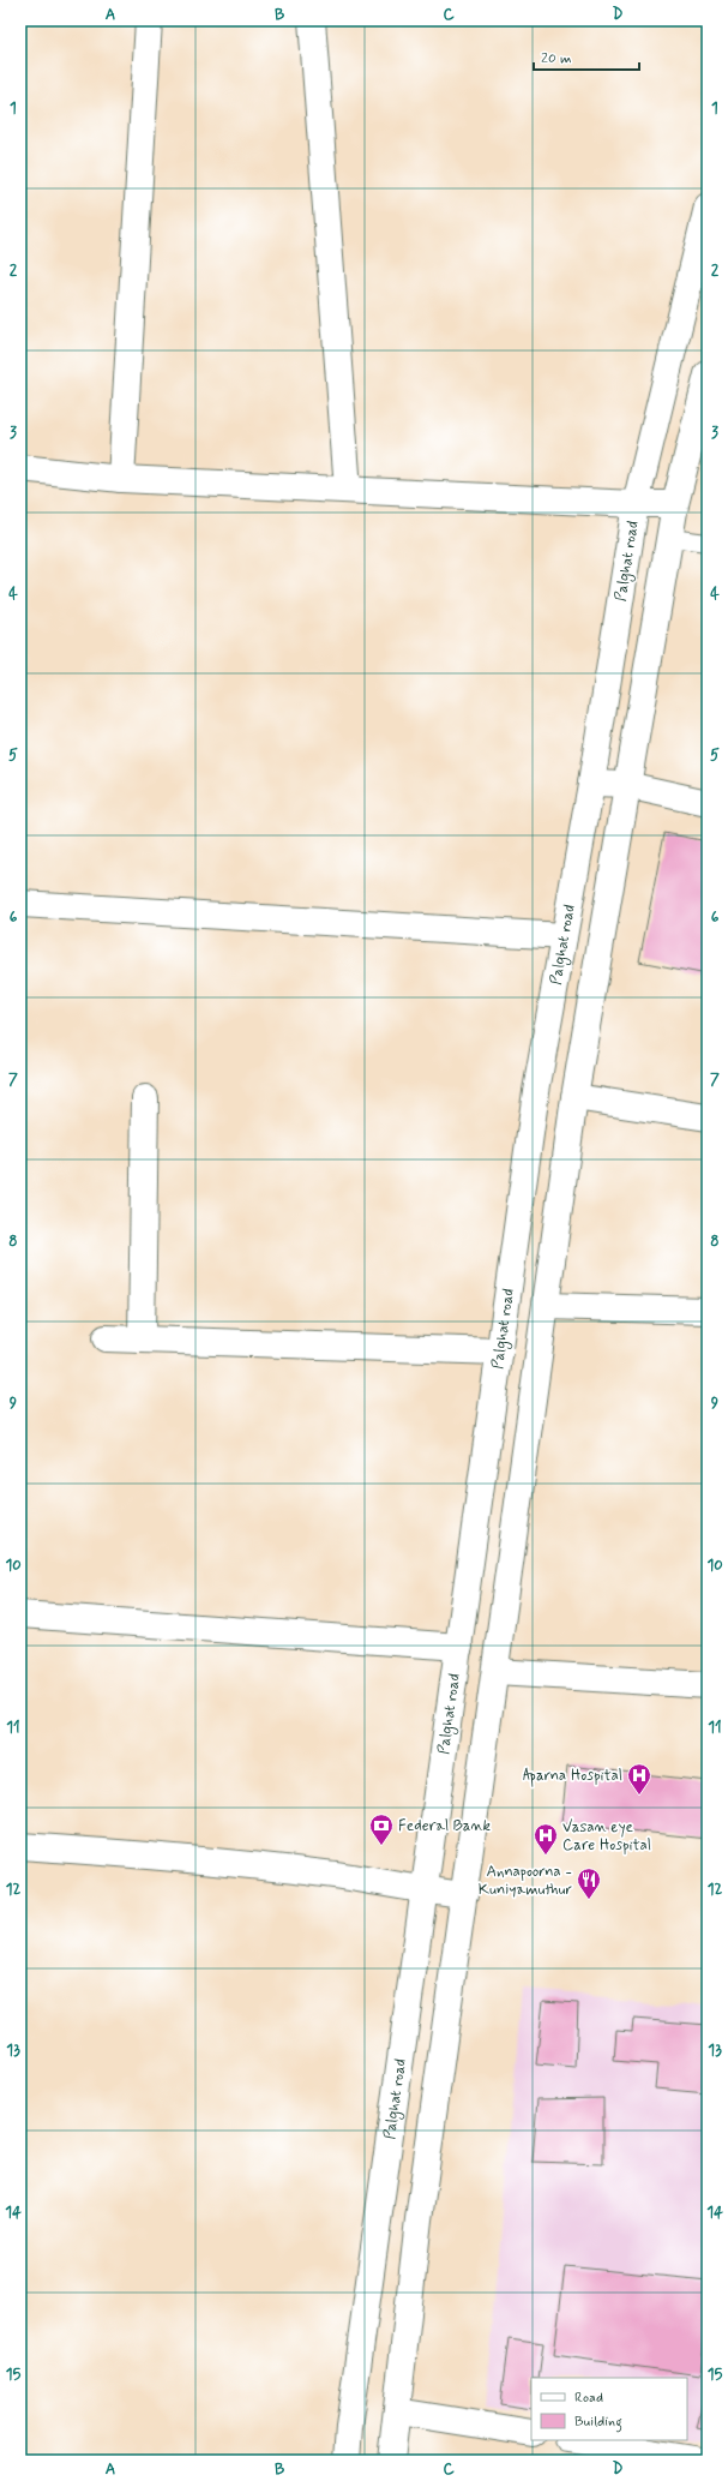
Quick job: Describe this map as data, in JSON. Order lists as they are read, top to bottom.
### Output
{
  "streets": {
    "street": ["Palghat road"]
  },
  "places": {
    "hospital": ["Aparna Hospital", "Vasan eye Care Hospital"],
    "bank": ["Federal Bank"],
    "restaurant": ["Annapoorna - Kuniyamuthur"]
  },
  "legend": ["Road", "Building"],
  "scale_bar": "20 m",
  "grid": {
    "columns": [
      "A",
      "B",
      "C",
      "D"
    ],
    "rows": [
      "1",
      "2",
      "3",
      "4",
      "5",
      "6",
      "7",
      "8",
      "9",
      "10",
      "11",
      "12",
      "13",
      "14",
      "15"
    ]
  }
}
